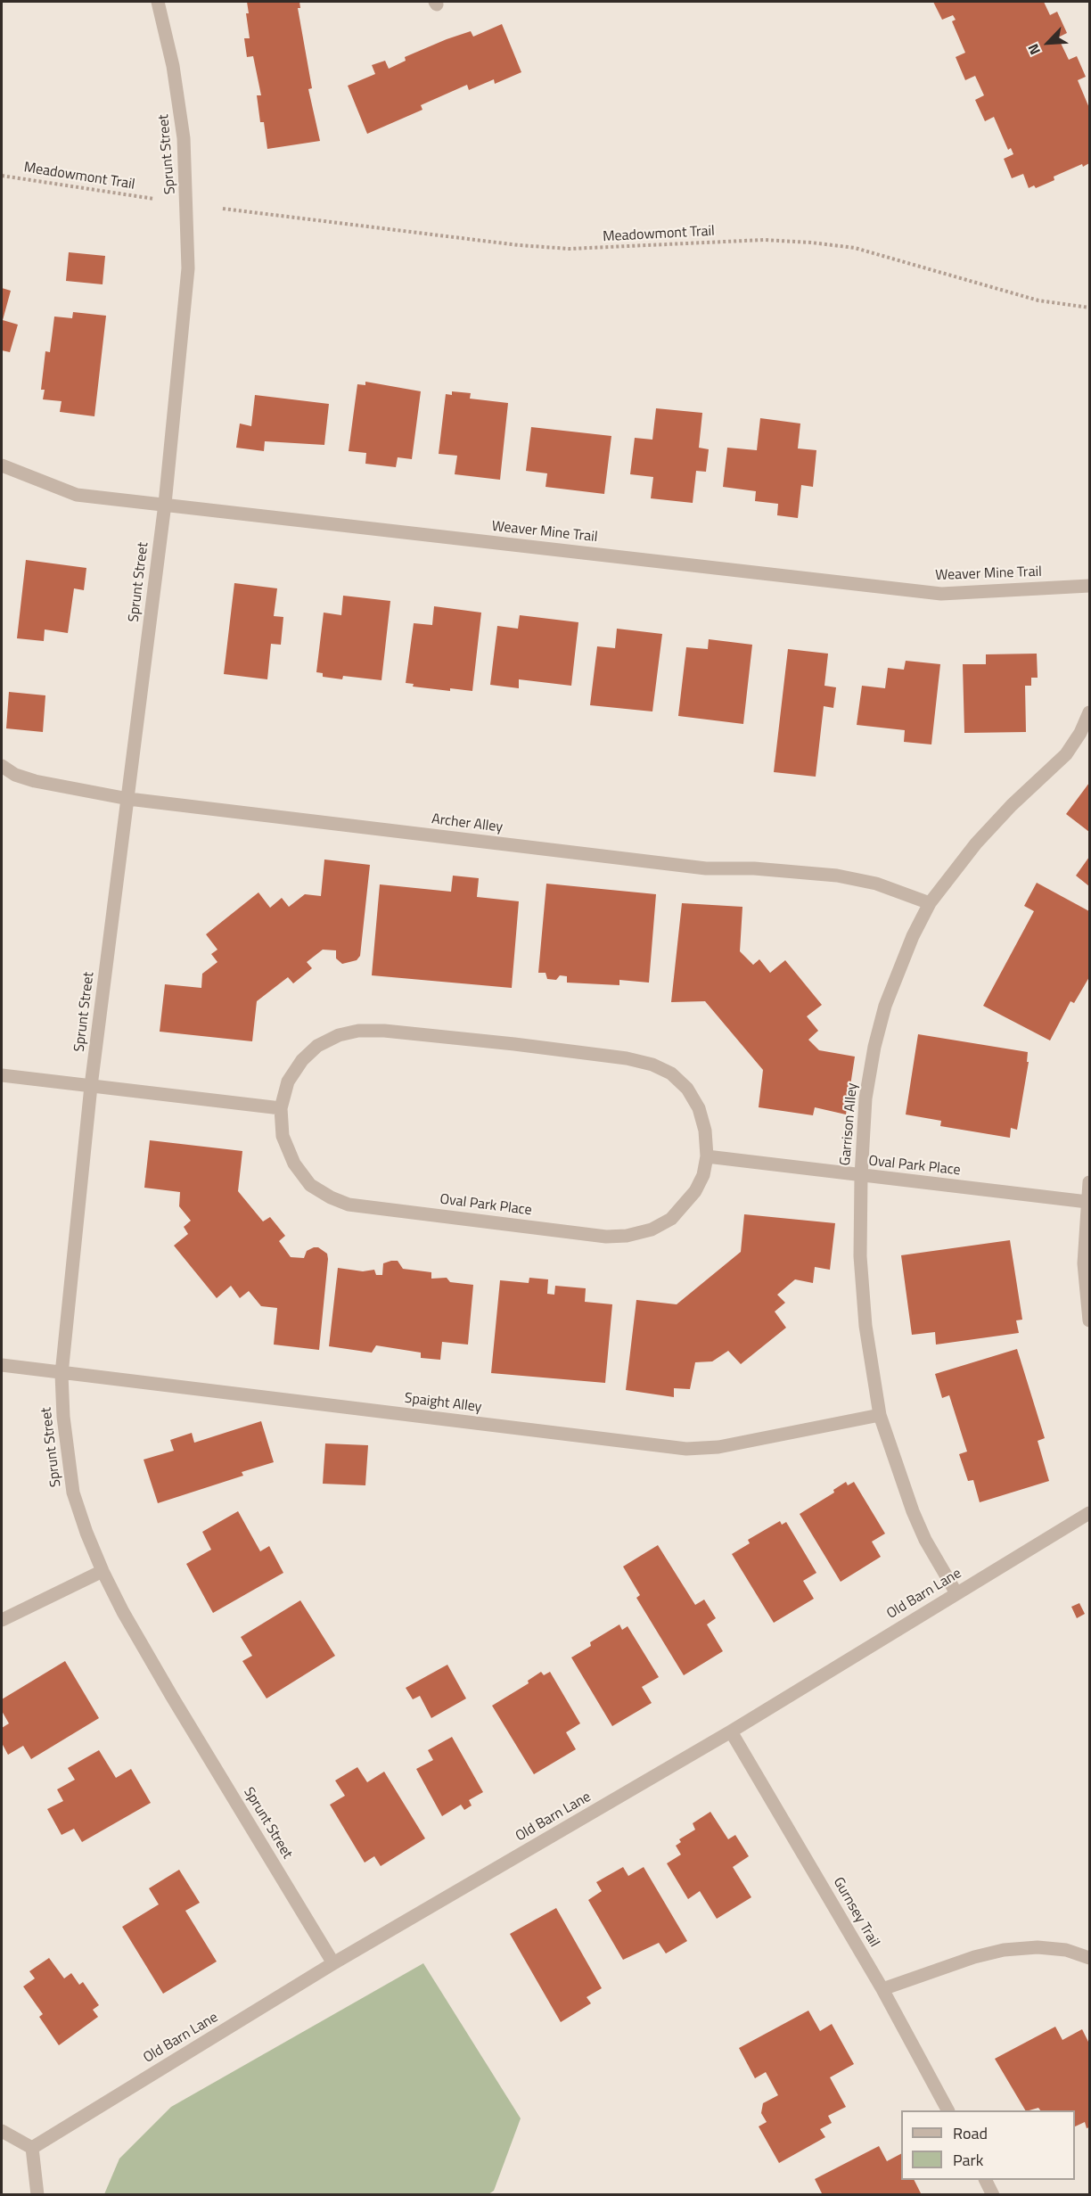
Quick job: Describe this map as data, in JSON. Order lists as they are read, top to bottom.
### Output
{
  "streets": {
    "street": [
      "Sprunt Street",
      "Weaver Mine Trail",
      "Archer Alley",
      "Garrison Alley",
      "Oval Park Place",
      "Spaight Alley",
      "Old Barn Lane",
      "Gurnsey Trail"
    ],
    "path": ["Meadowmont Trail"]
  },
  "crossings": [
    ["Sprunt Street", "Weaver Mine Trail"],
    ["Sprunt Street", "Archer Alley"],
    ["Sprunt Street", "Spaight Alley"],
    ["Sprunt Street", "Old Barn Lane"],
    ["Archer Alley", "Garrison Alley"],
    ["Garrison Alley", "Oval Park Place"],
    ["Garrison Alley", "Spaight Alley"],
    ["Garrison Alley", "Old Barn Lane"],
    ["Old Barn Lane", "Gurnsey Trail"]
  ],
  "legend": ["Road", "Park"],
  "north": "bottom left"
}
